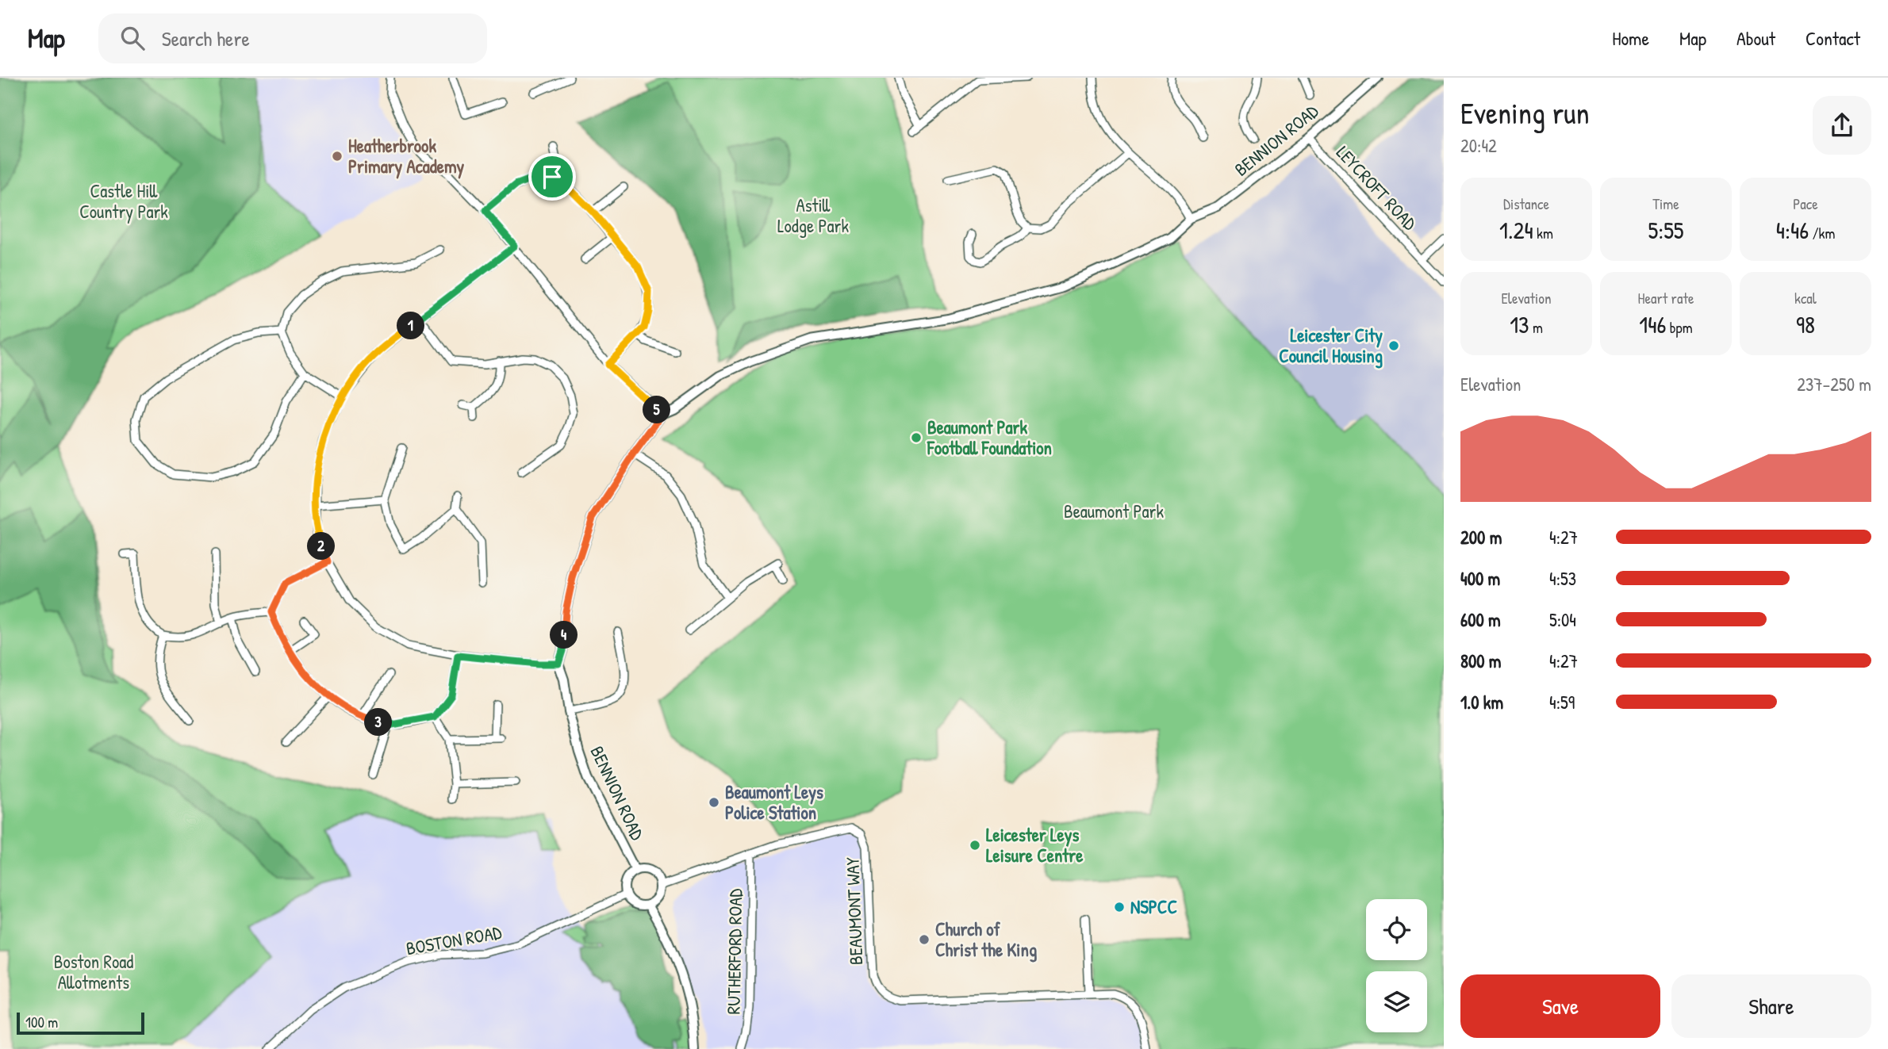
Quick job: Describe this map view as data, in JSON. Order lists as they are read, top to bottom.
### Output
{
  "streets": {
    "street": [
      "BENNION ROAD",
      "LEYCROFT ROAD",
      "BEAUMONT WAY",
      "BOSTON ROAD",
      "RUTHERFORD ROAD"
    ]
  },
  "crossings": [
    ["BENNION ROAD", "LEYCROFT ROAD"],
    ["BENNION ROAD", "BEAUMONT WAY"],
    ["BENNION ROAD", "BOSTON ROAD"],
    ["BEAUMONT WAY", "BOSTON ROAD"],
    ["BEAUMONT WAY", "RUTHERFORD ROAD"]
  ],
  "parks": [
    "Castle Hill Country Park",
    "Astill Lodge Park",
    "Beaumont Park",
    "Boston Road Allotments"
  ],
  "places": [
    "Heatherbrook Primary Academy",
    "Leicester City Council Housing",
    "Beaumont Park Football Foundation",
    "Beaumont Leys Police Station",
    "Leicester Leys Leisure Centre",
    "NSPCC",
    "Church of Christ the King"
  ],
  "scale_bar": "100 m",
  "page": {
    "header": "Map",
    "search": "Search here",
    "nav": [
      "Home",
      "Map",
      "About",
      "Contact"
    ],
    "heading": ["Evening run", "20:42"],
    "stats": [
      ["Distance", "1.24 km"],
      ["Time", "5:55"],
      ["Pace", "4:46 /km"],
      ["Elevation", "13 m"],
      ["Heart rate", "146 bpm"],
      ["kcal", "98"]
    ],
    "pins": [
      "1",
      "5",
      "2",
      "4",
      "3"
    ],
    "chart": ["Elevation", "237–250 m"],
    "list": [
      {
        "name": "200 m",
        "note": "4:27"
      },
      {
        "name": "400 m",
        "note": "4:53"
      },
      {
        "name": "600 m",
        "note": "5:04"
      },
      {
        "name": "800 m",
        "note": "4:27"
      },
      {
        "name": "1.0 km",
        "note": "4:59"
      }
    ],
    "buttons": ["Save", "Share"],
    "scale": "100 m"
  }
}
